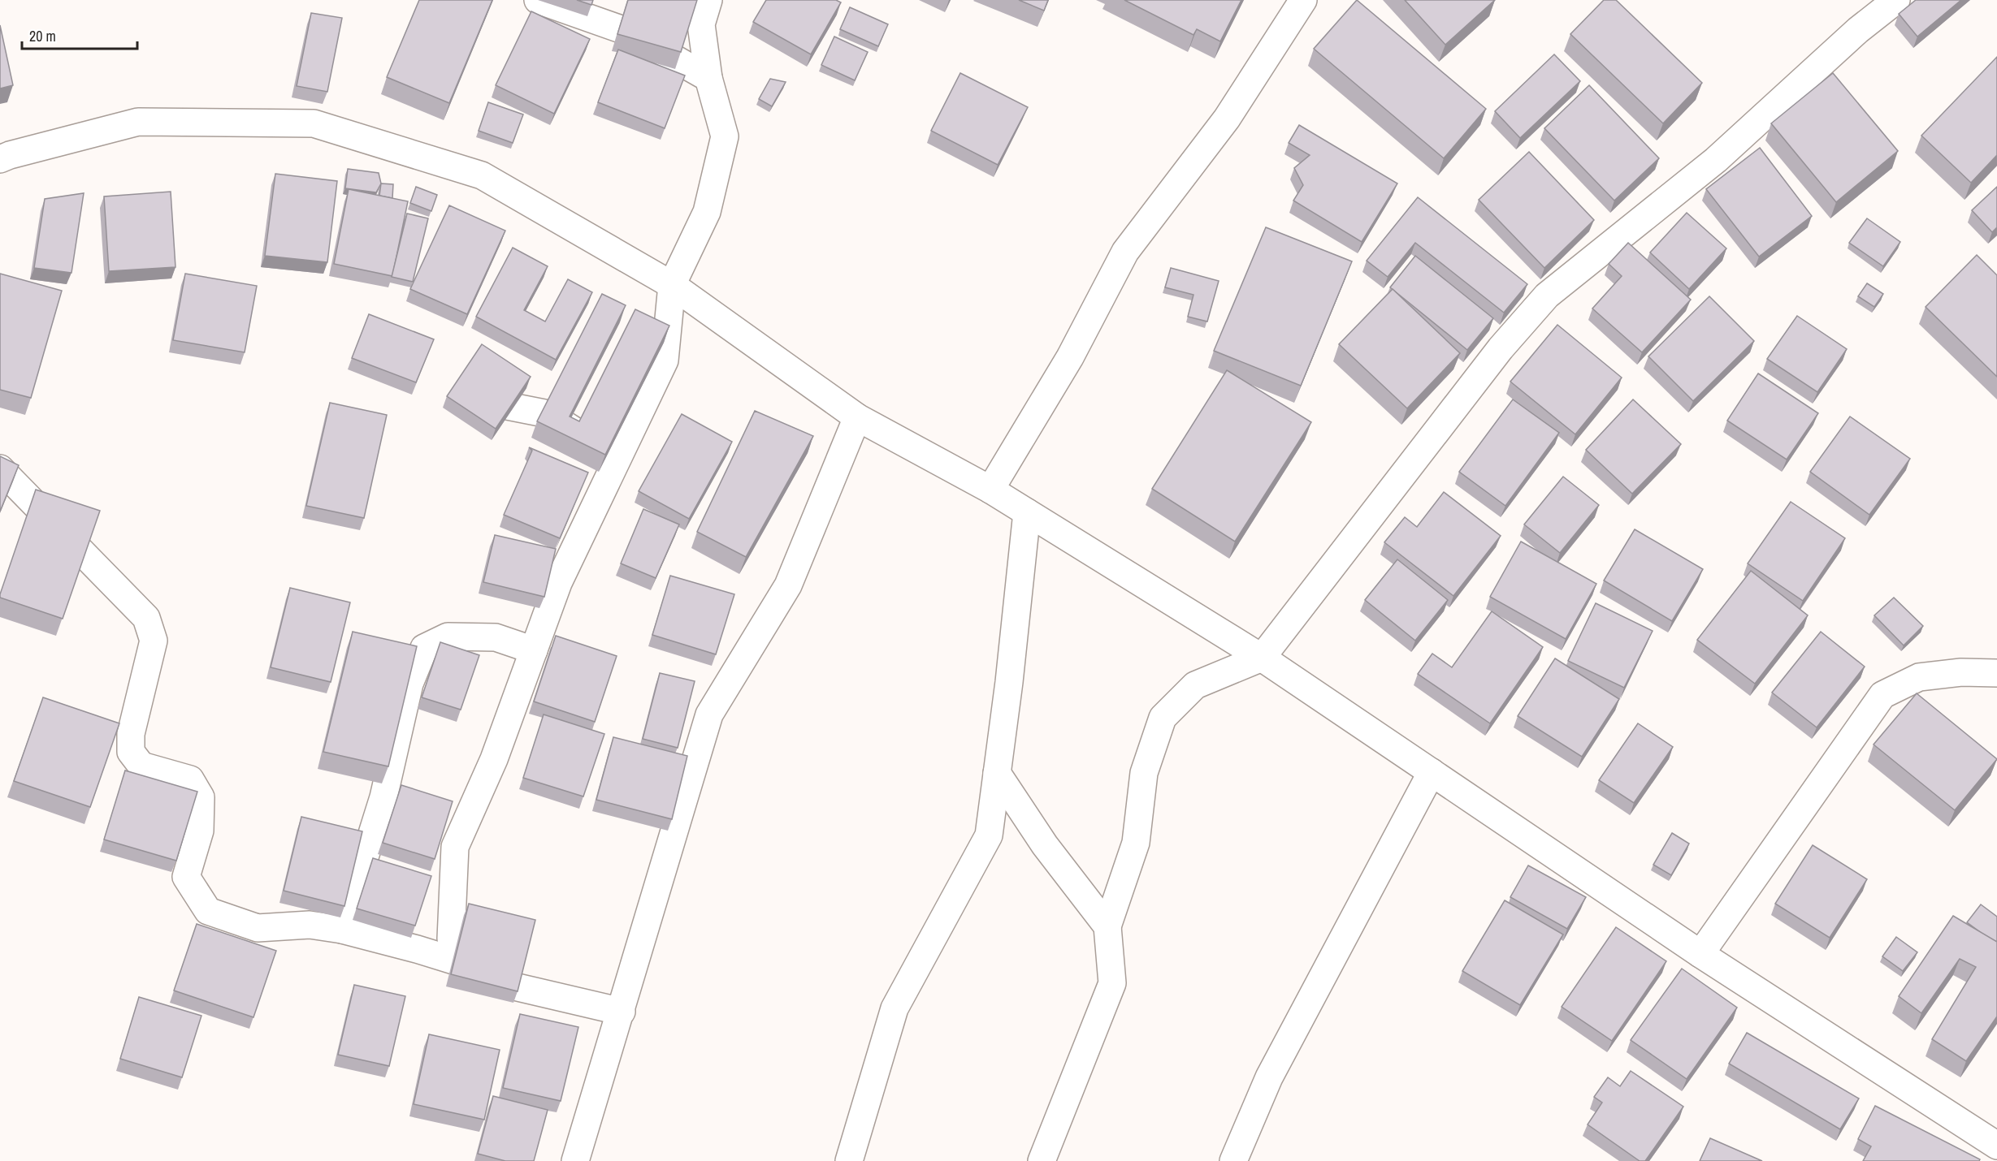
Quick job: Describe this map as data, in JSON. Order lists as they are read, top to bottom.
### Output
{
  "scale_bar": "20 m"
}
